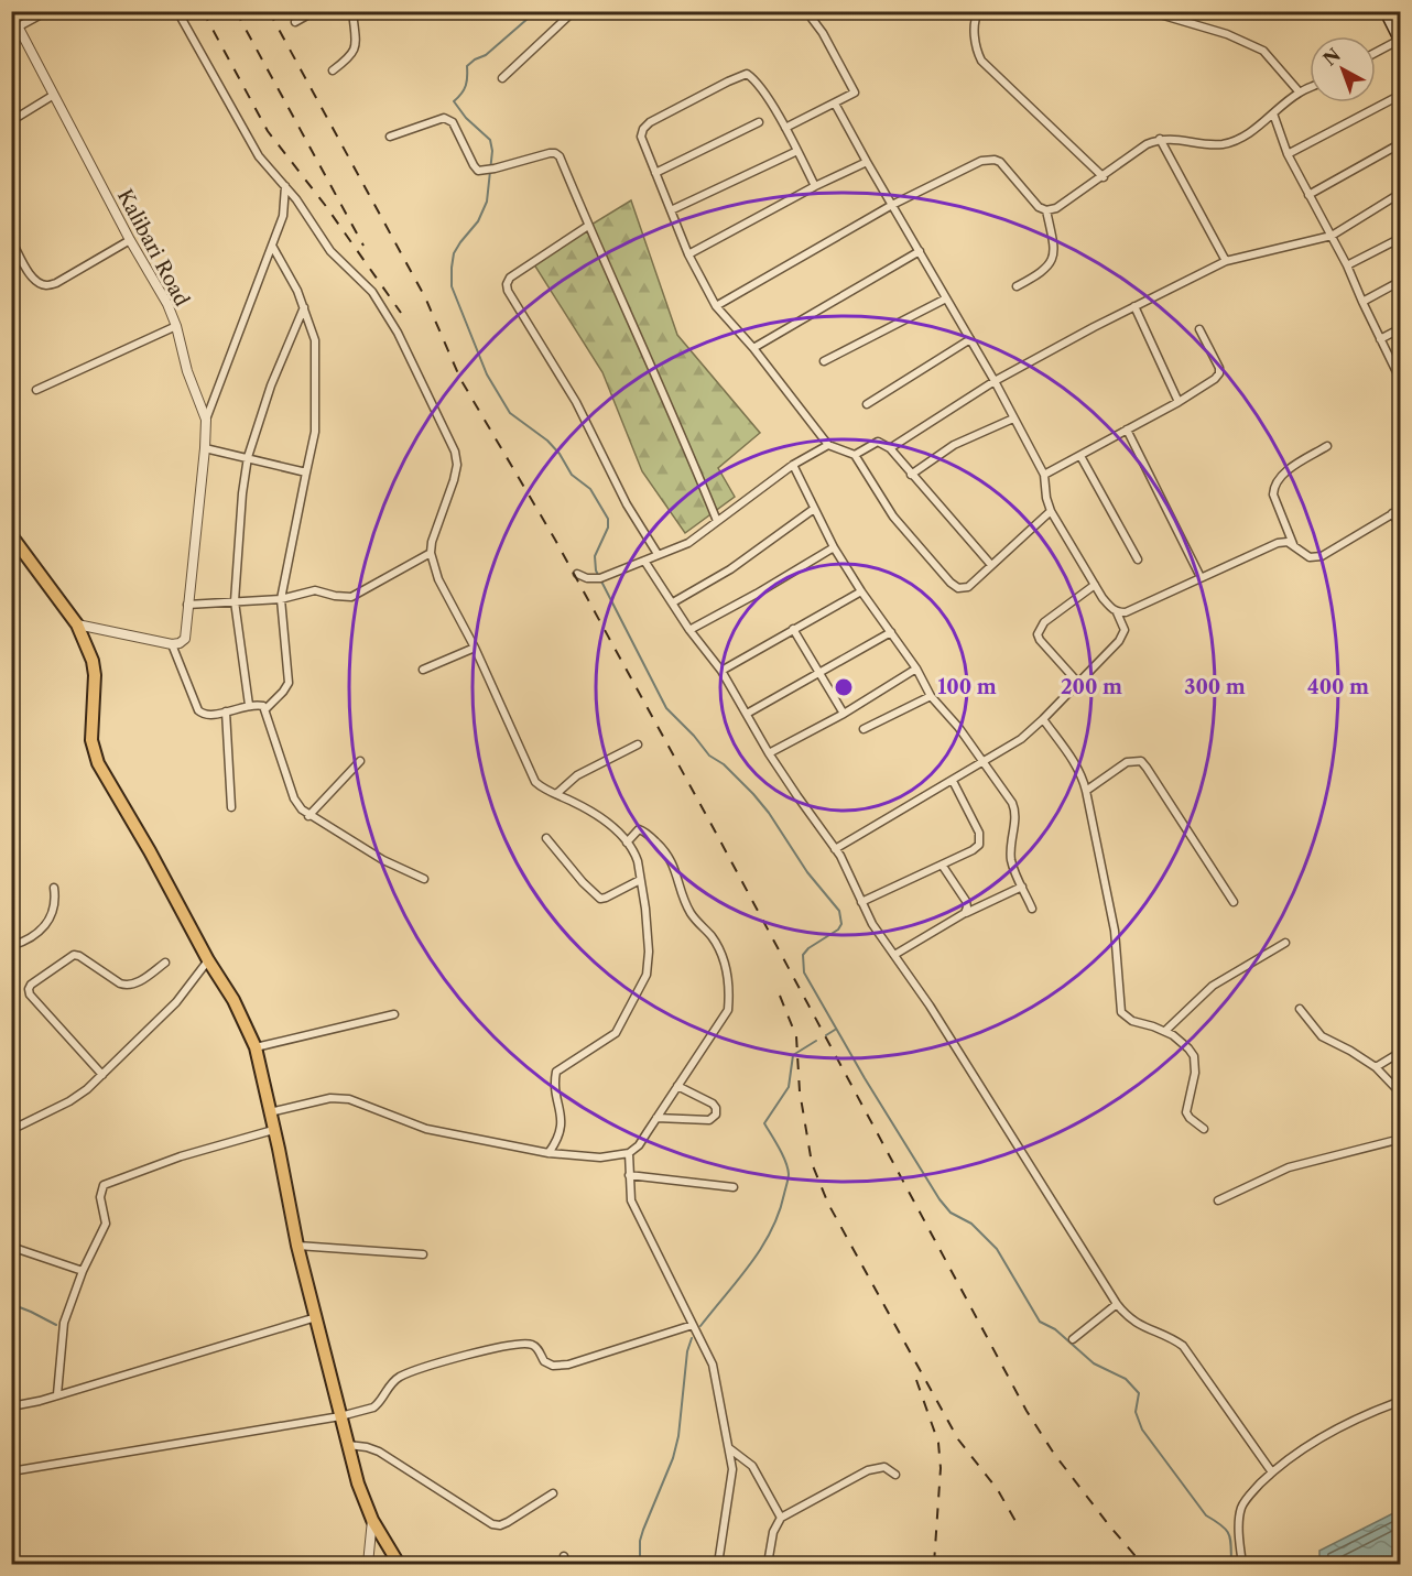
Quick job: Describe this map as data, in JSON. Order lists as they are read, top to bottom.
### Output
{
  "streets": {
    "street": ["Kalibari Road"]
  },
  "north": "top left",
  "rings": [
    "100 m",
    "200 m",
    "300 m",
    "400 m"
  ]
}
